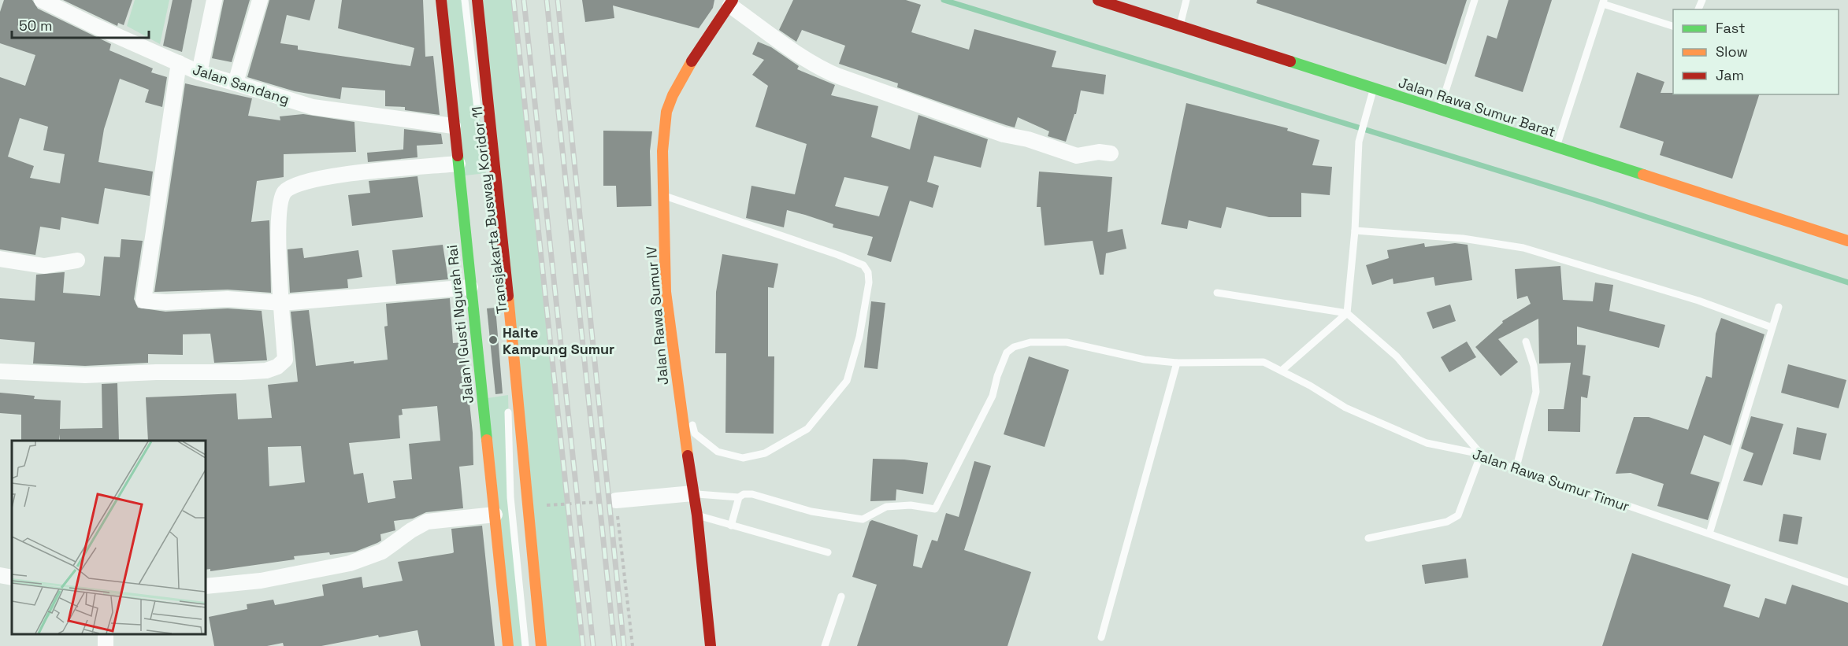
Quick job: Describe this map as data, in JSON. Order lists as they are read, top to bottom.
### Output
{
  "streets": {
    "street": [
      "Jalan Sandang",
      "Jalan Rawa Sumur Barat",
      "Jalan Rawa Sumur IV",
      "Jalan I Gusti Ngurah Rai"
    ],
    "lane": ["Transjakarta Busway Koridor 11", "Jalan Rawa Sumur Timur"]
  },
  "crossings": [
    ["Jalan Sandang", "Jalan I Gusti Ngurah Rai"]
  ],
  "places": ["Halte Kampung Sumur"],
  "legend": ["Fast", "Slow", "Jam"],
  "scale_bar": "50 m"
}
